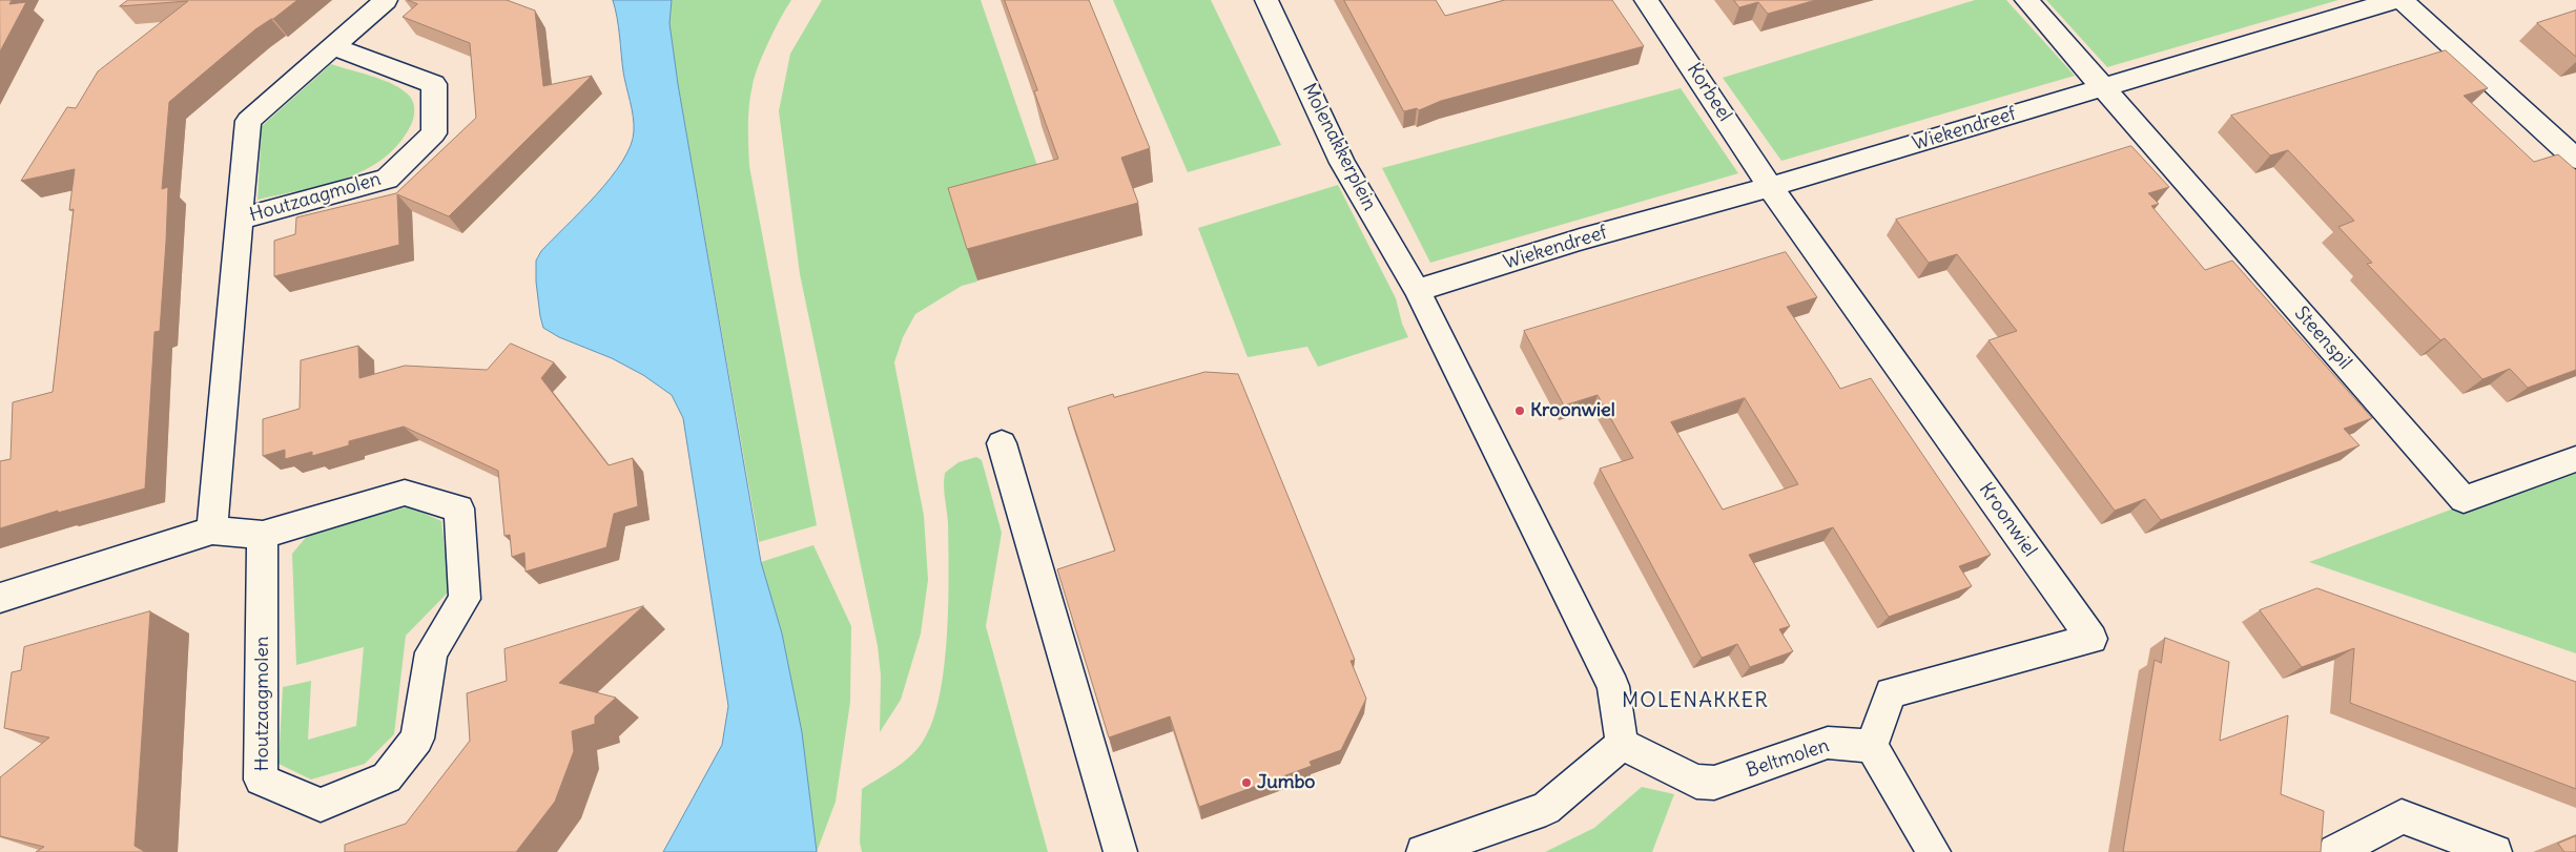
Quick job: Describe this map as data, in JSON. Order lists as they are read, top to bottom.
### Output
{
  "streets": {
    "street": [
      "Korbeel",
      "Wiekendreef",
      "Molenakkerplein",
      "Houtzaagmolen",
      "Steenspil",
      "Kroonwiel",
      "Beltmolen"
    ]
  },
  "crossings": [
    ["Korbeel", "Wiekendreef"],
    ["Korbeel", "Kroonwiel"],
    ["Wiekendreef", "Molenakkerplein"],
    ["Wiekendreef", "Steenspil"],
    ["Wiekendreef", "Kroonwiel"],
    ["Kroonwiel", "Beltmolen"]
  ],
  "districts": ["MOLENAKKER"],
  "places": ["Kroonwiel", "Jumbo"]
}
